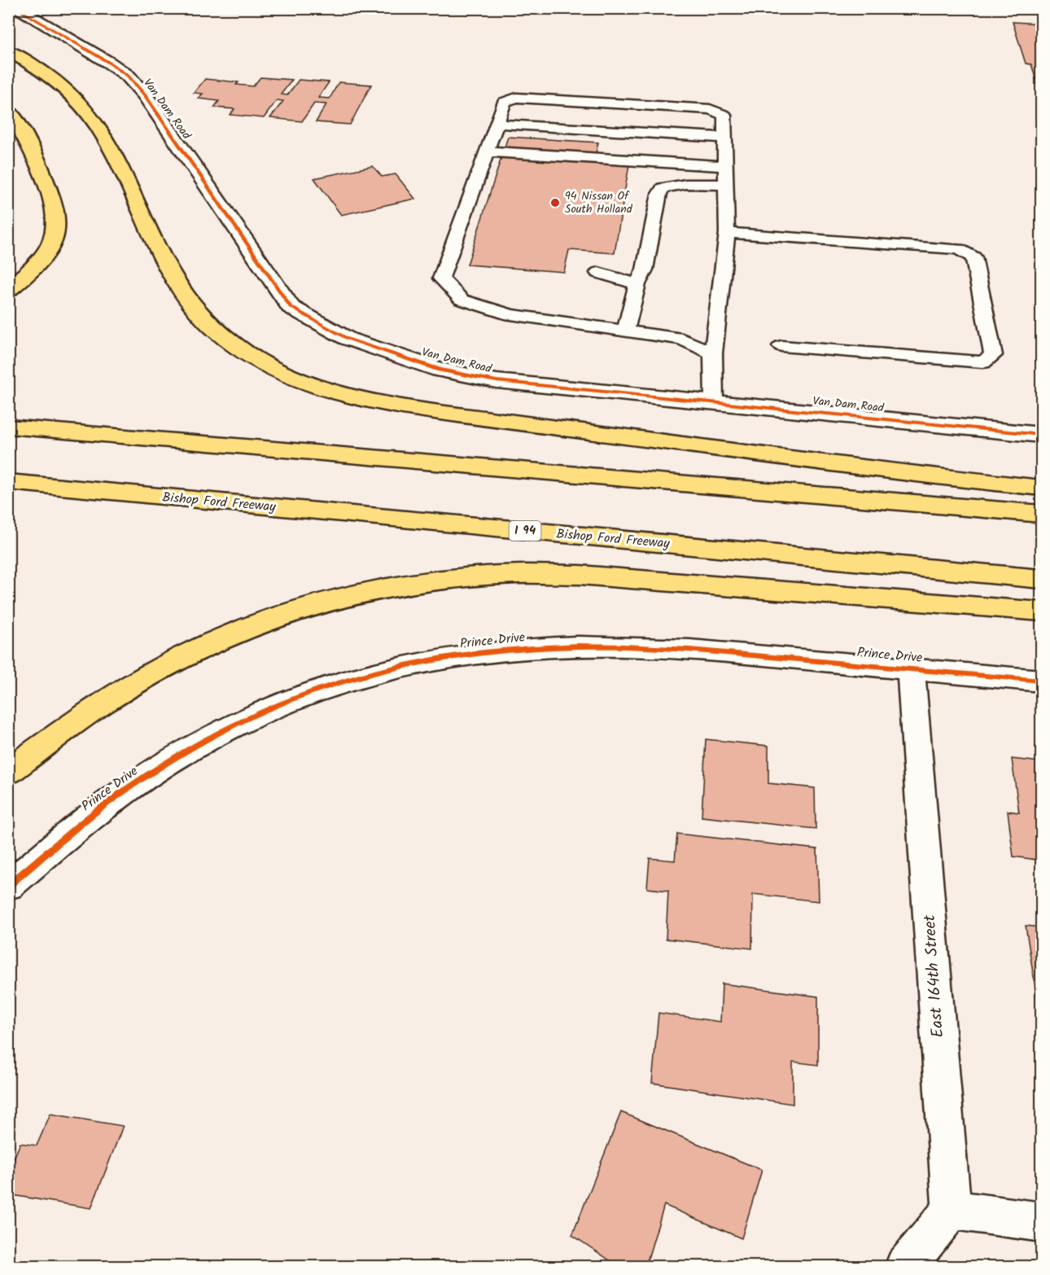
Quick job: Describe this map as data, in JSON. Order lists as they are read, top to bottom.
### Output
{
  "streets": {
    "highway": ["Bishop Ford Freeway", "I 94"],
    "street": ["Van Dam Road", "Prince Drive", "East 164th Street"]
  },
  "crossings": [
    ["Prince Drive", "East 164th Street"]
  ],
  "places": ["94 Nissan Of South Holland"]
}
